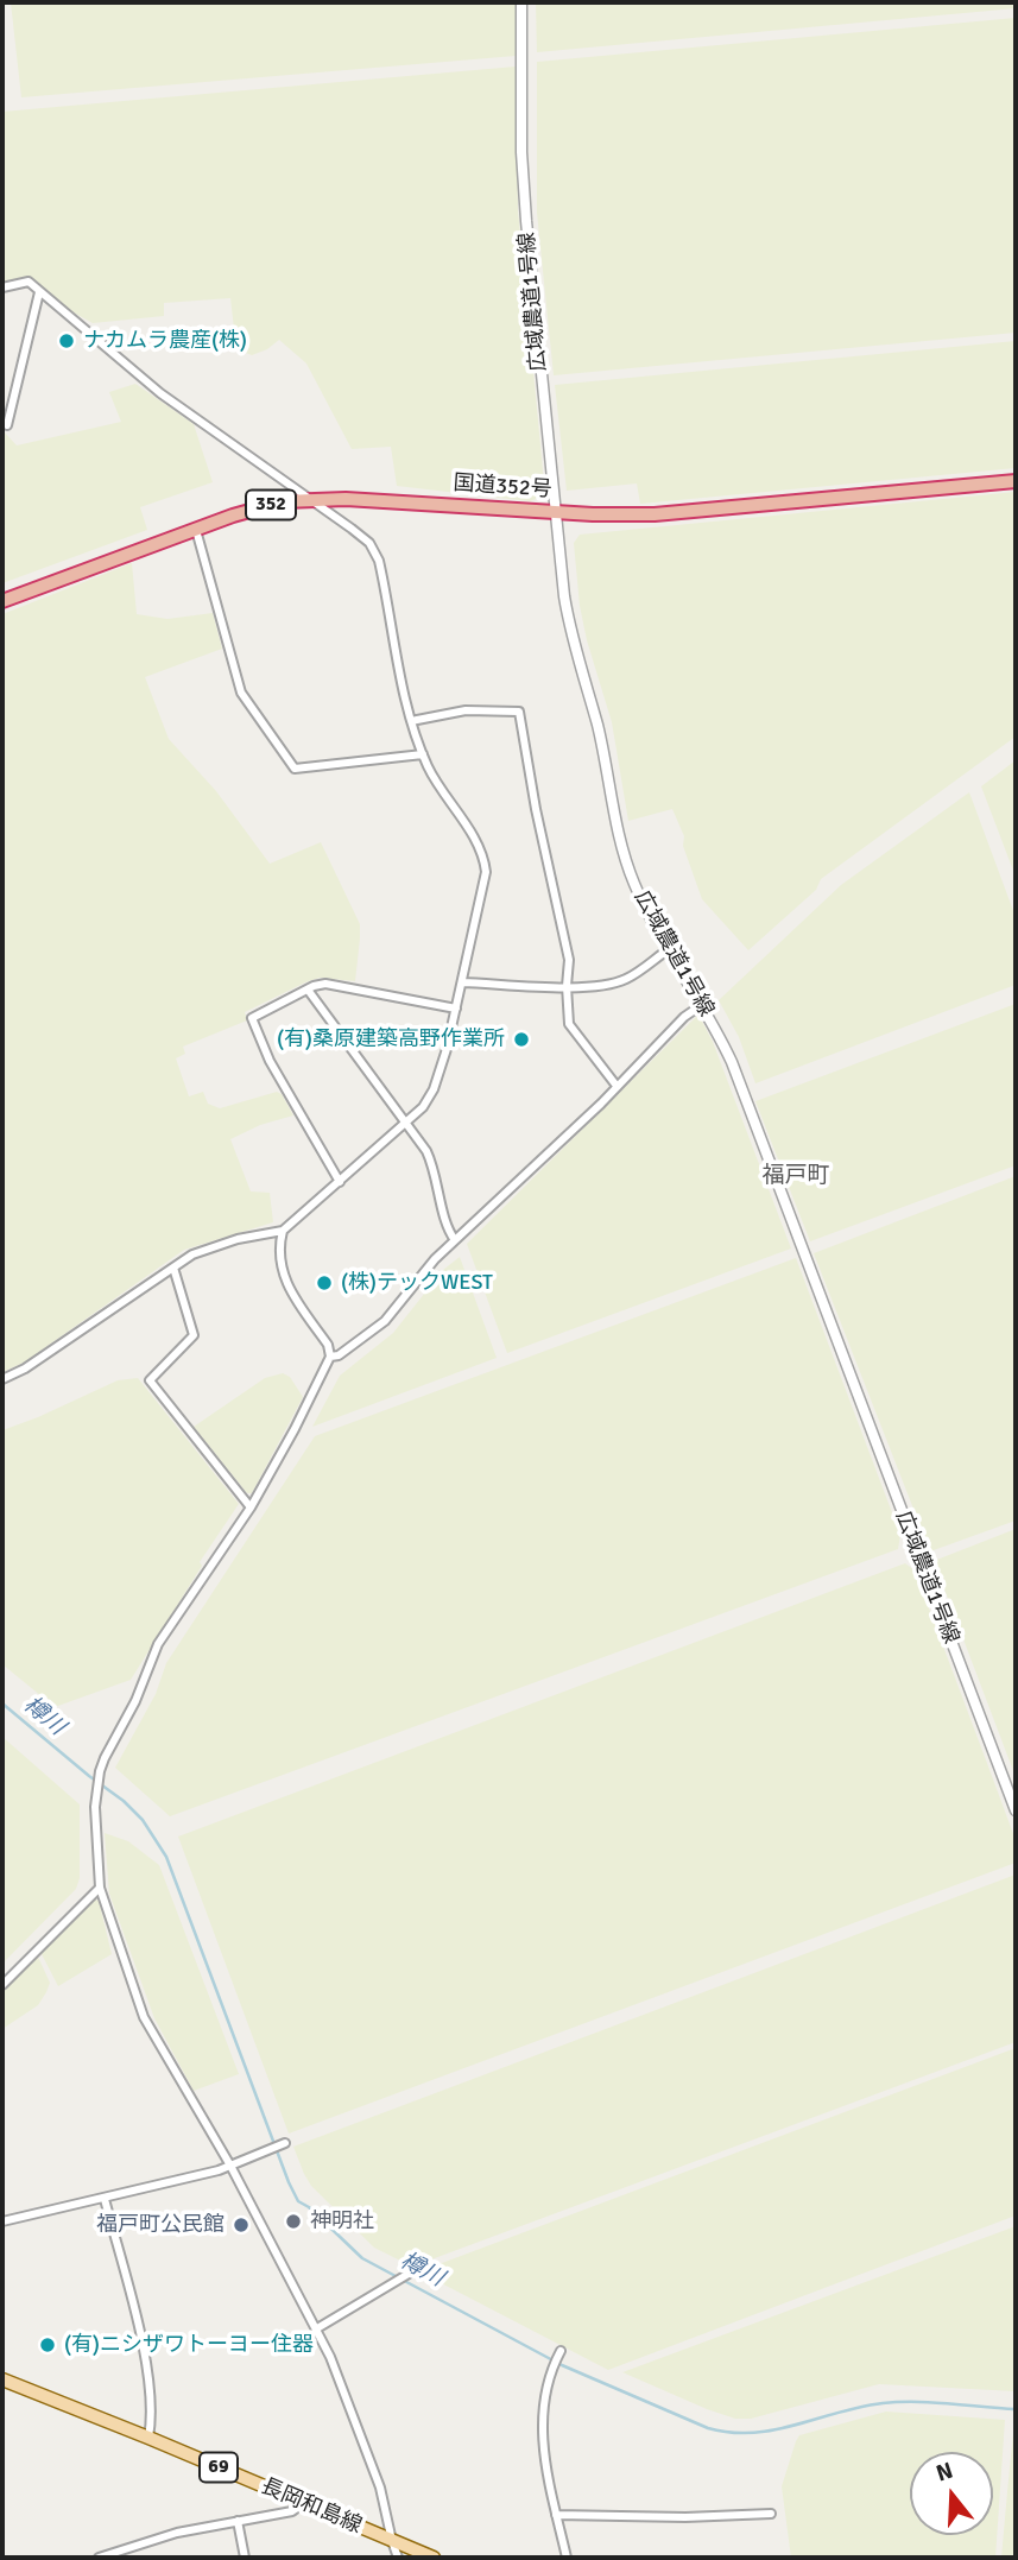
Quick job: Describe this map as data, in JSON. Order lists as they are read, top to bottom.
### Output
{
  "streets": {
    "highway": ["国道352号", "352"],
    "main road": ["69", "長岡和島線"],
    "street": ["広域農道1号線"]
  },
  "crossings": [
    ["広域農道1号線", "国道352号"]
  ],
  "districts": ["福戸町"],
  "water": ["樽川"],
  "places": [
    "ナカムラ農産(株)",
    "(有)桑原建築高野作業所",
    "(株)テックWEST",
    "神明社",
    "福戸町公民館",
    "(有)ニシザワトーヨー住器"
  ],
  "north": "top"
}
